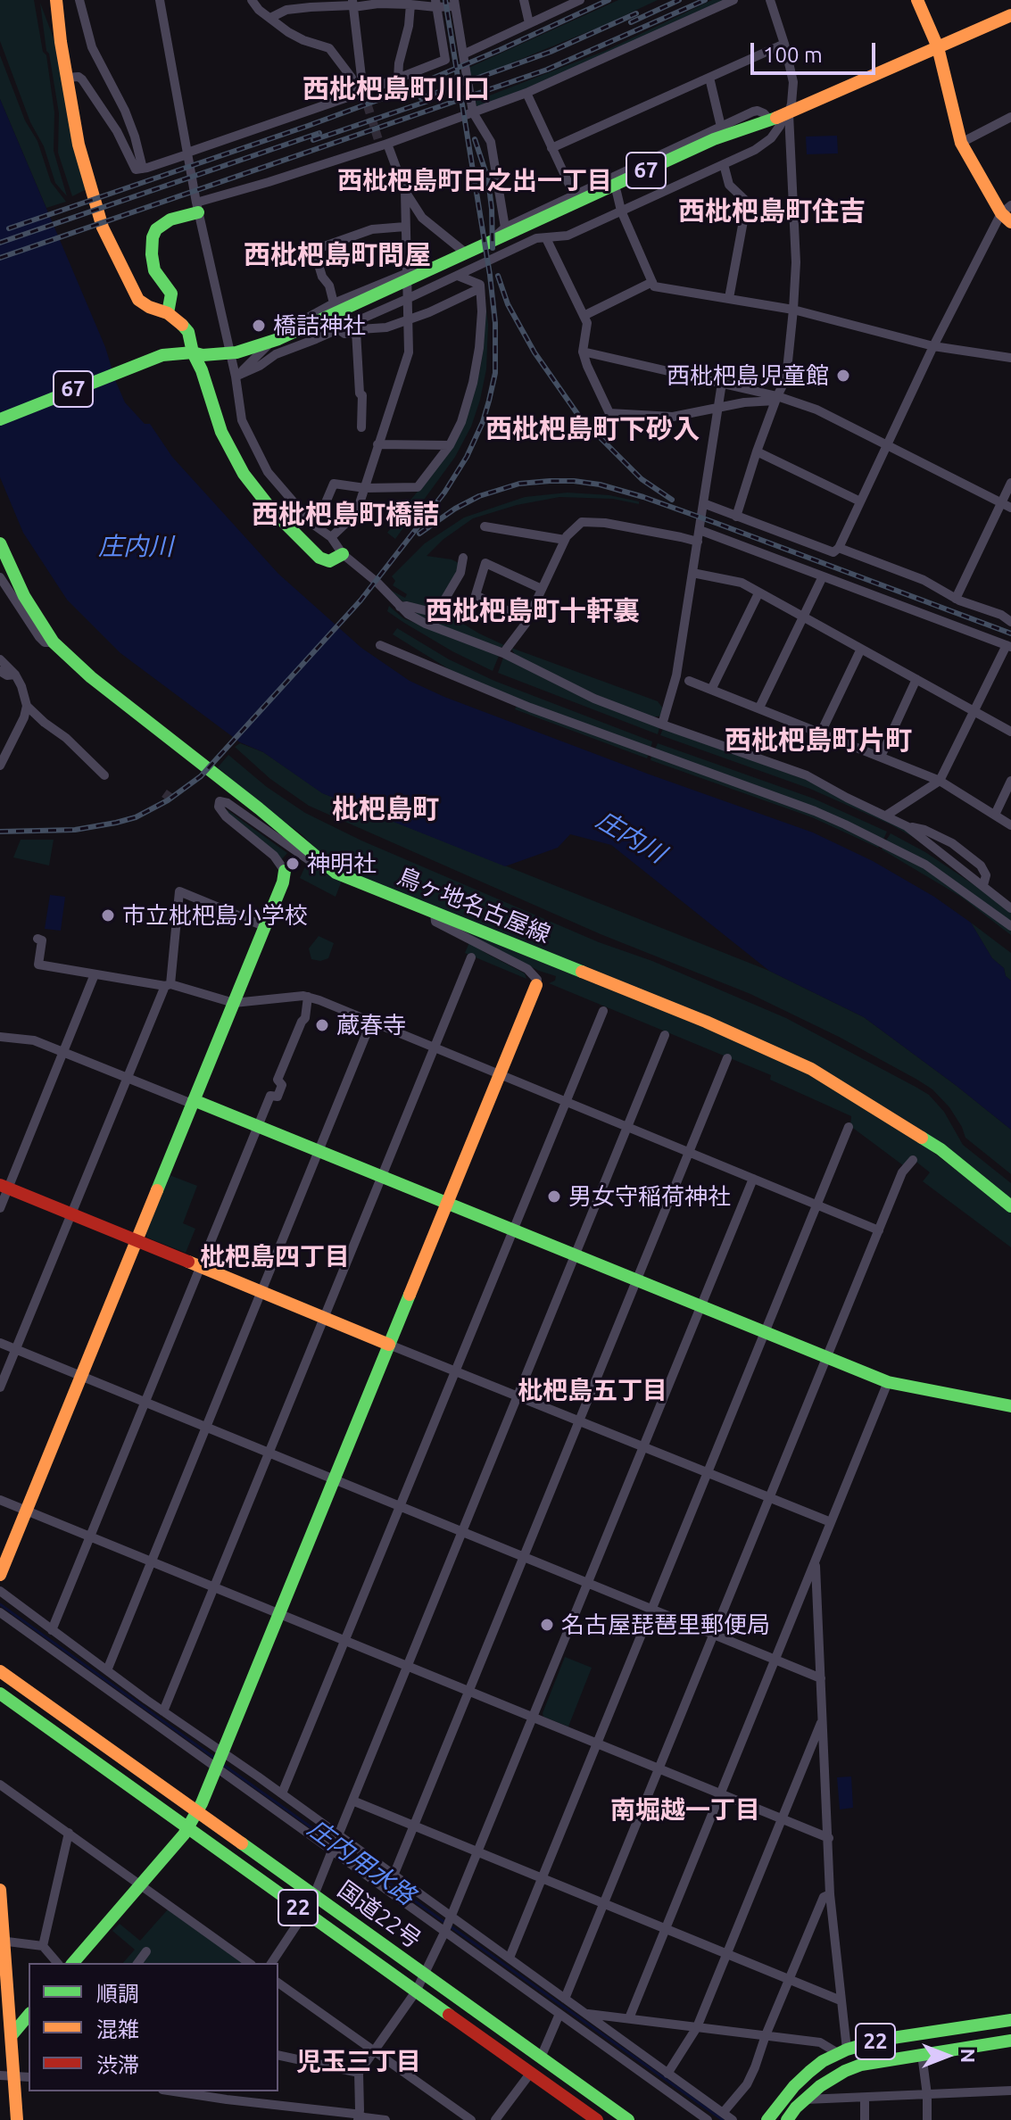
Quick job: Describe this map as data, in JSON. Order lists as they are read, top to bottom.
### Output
{
  "streets": {
    "main road": [
      "67",
      "鳥ヶ地名古屋線",
      "22",
      "国道22号"
    ]
  },
  "districts": [
    "西枇杷島町川口",
    "西枇杷島町日之出一丁目",
    "西枇杷島町住吉",
    "西枇杷島町問屋",
    "西枇杷島町下砂入",
    "西枇杷島町橋詰",
    "西枇杷島町十軒裏",
    "西枇杷島町片町",
    "枇杷島町",
    "枇杷島四丁目",
    "枇杷島五丁目",
    "南堀越一丁目",
    "児玉三丁目"
  ],
  "water": ["庄内川", "庄内用水路"],
  "places": [
    "橋詰神社",
    "西枇杷島児童館",
    "神明社",
    "市立枇杷島小学校",
    "蔵春寺",
    "男女守稲荷神社",
    "名古屋琵琶里郵便局"
  ],
  "legend": ["順調", "混雑", "渋滞"],
  "scale_bar": "100 m",
  "north": "right"
}
